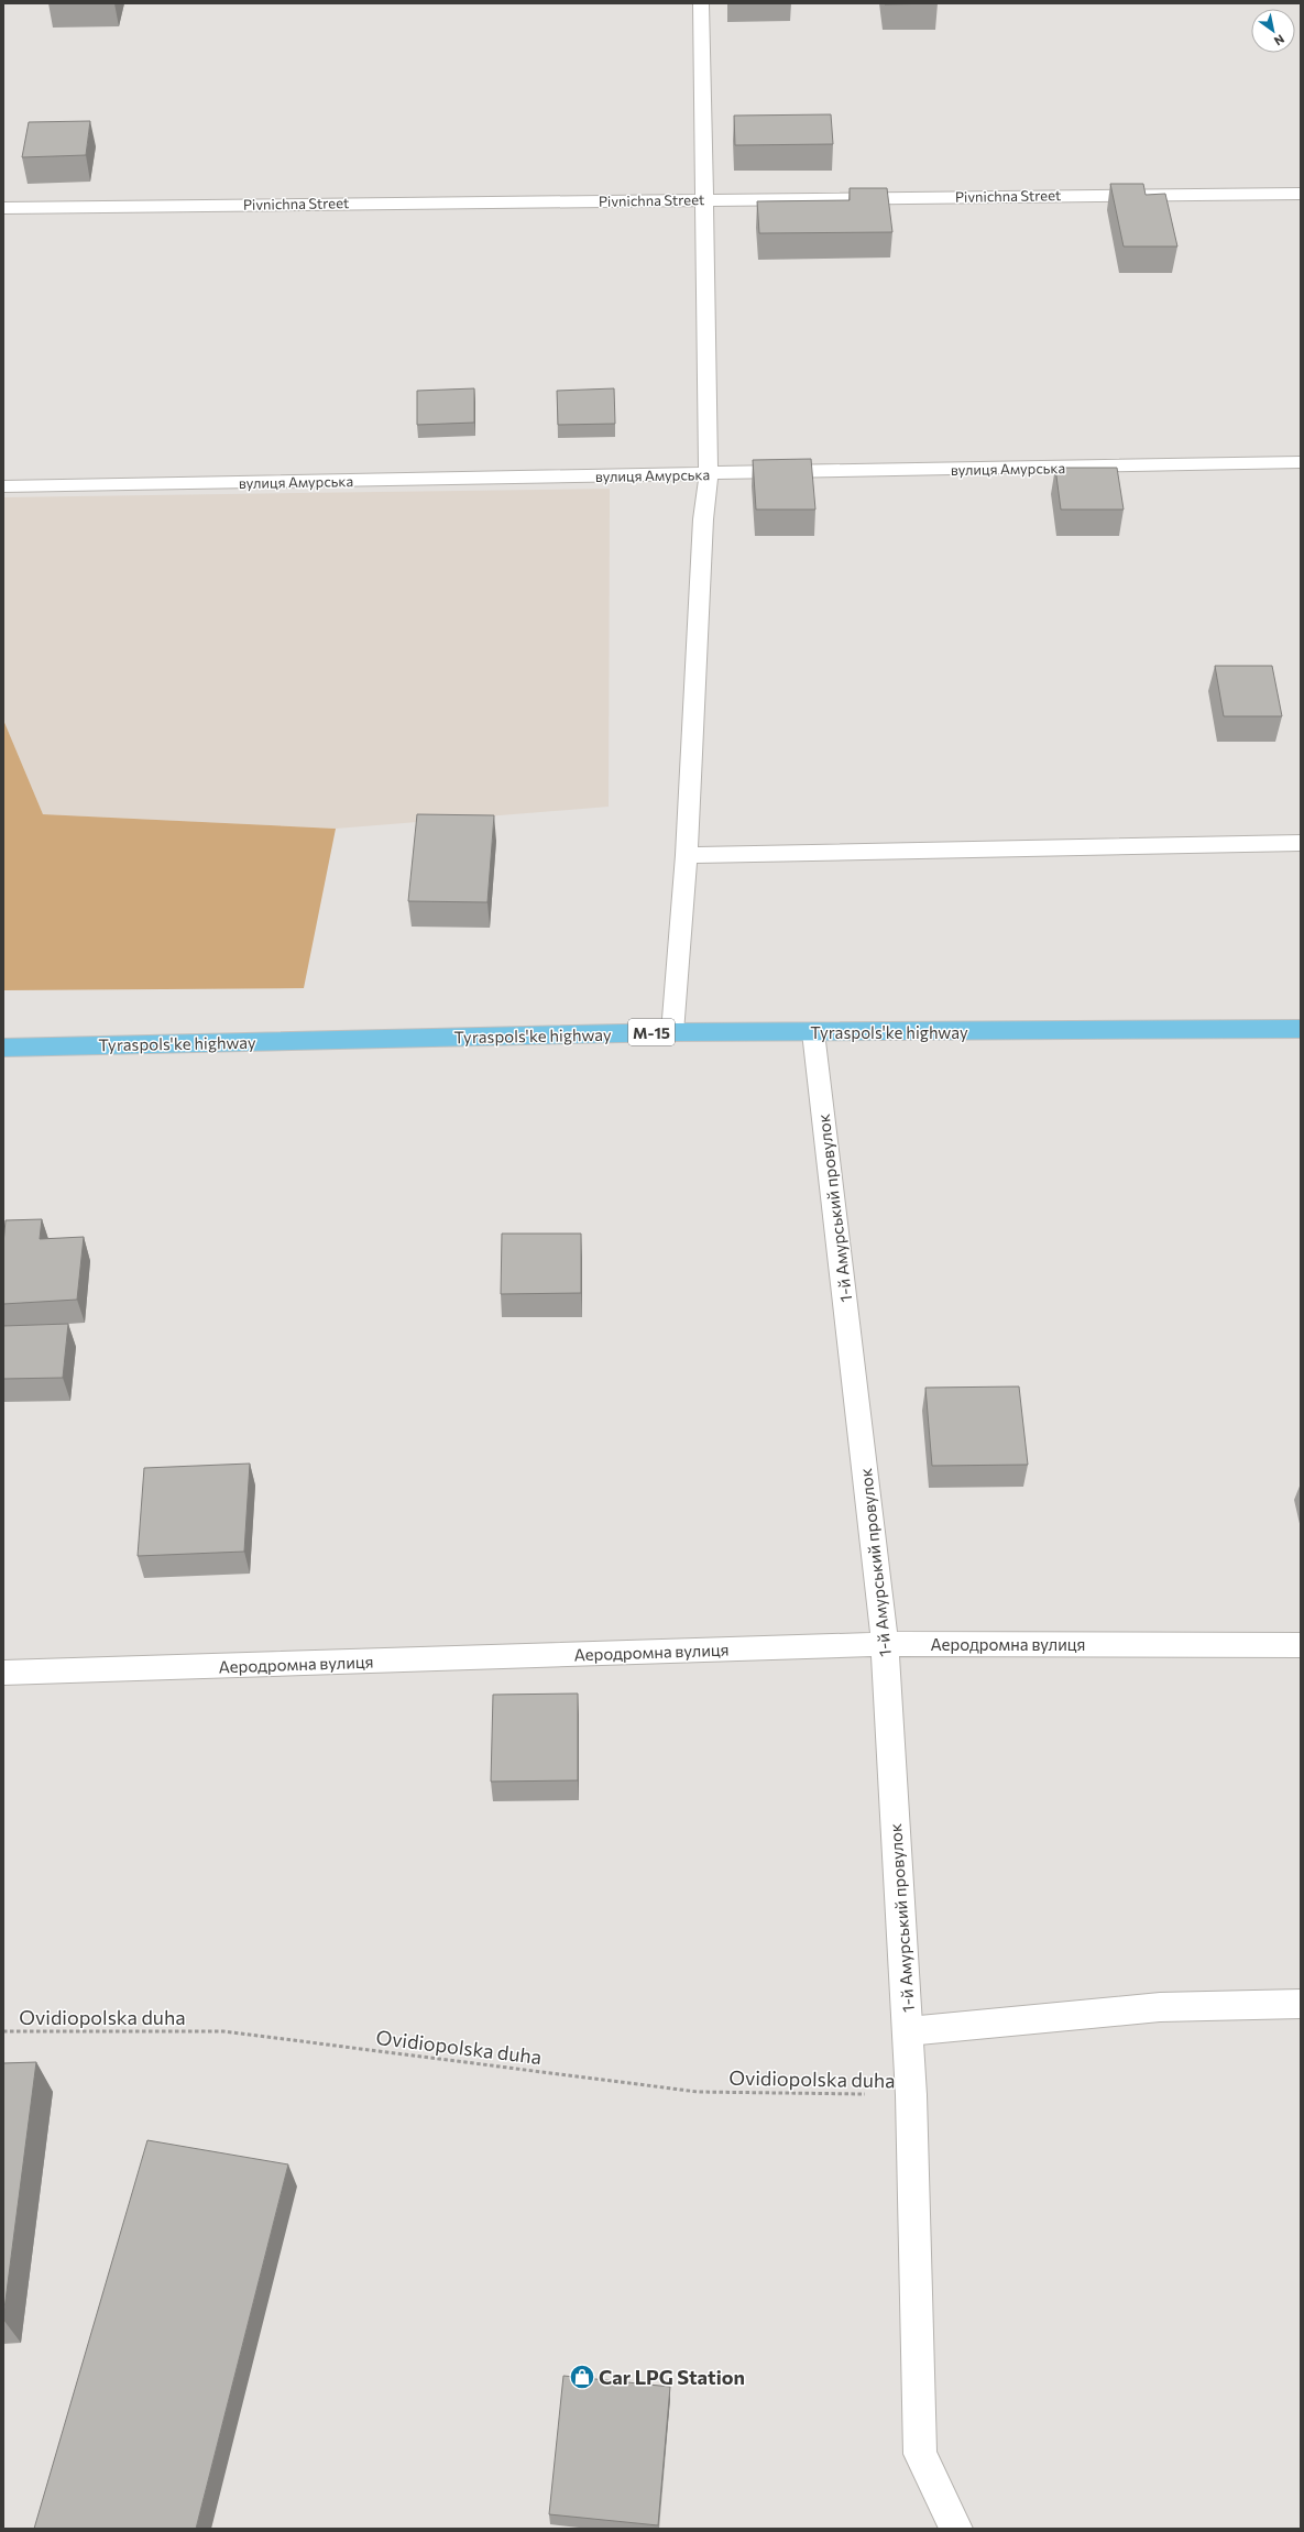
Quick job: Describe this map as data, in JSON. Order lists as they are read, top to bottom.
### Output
{
  "streets": {
    "main road": ["М-15", "Tyraspols'ke highway"],
    "street": [
      "Pivnichna Street",
      "вулиця Амурська",
      "1-й Амурський провулок",
      "Аеродромна вулиця"
    ],
    "path": ["Ovidiopolska duha"]
  },
  "crossings": [
    ["Tyraspols'ke highway", "1-й Амурський провулок"],
    ["1-й Амурський провулок", "Аеродромна вулиця"],
    ["1-й Амурський провулок", "Ovidiopolska duha"]
  ],
  "places": {
    "shop": ["Car LPG Station"]
  },
  "north": "bottom right"
}
